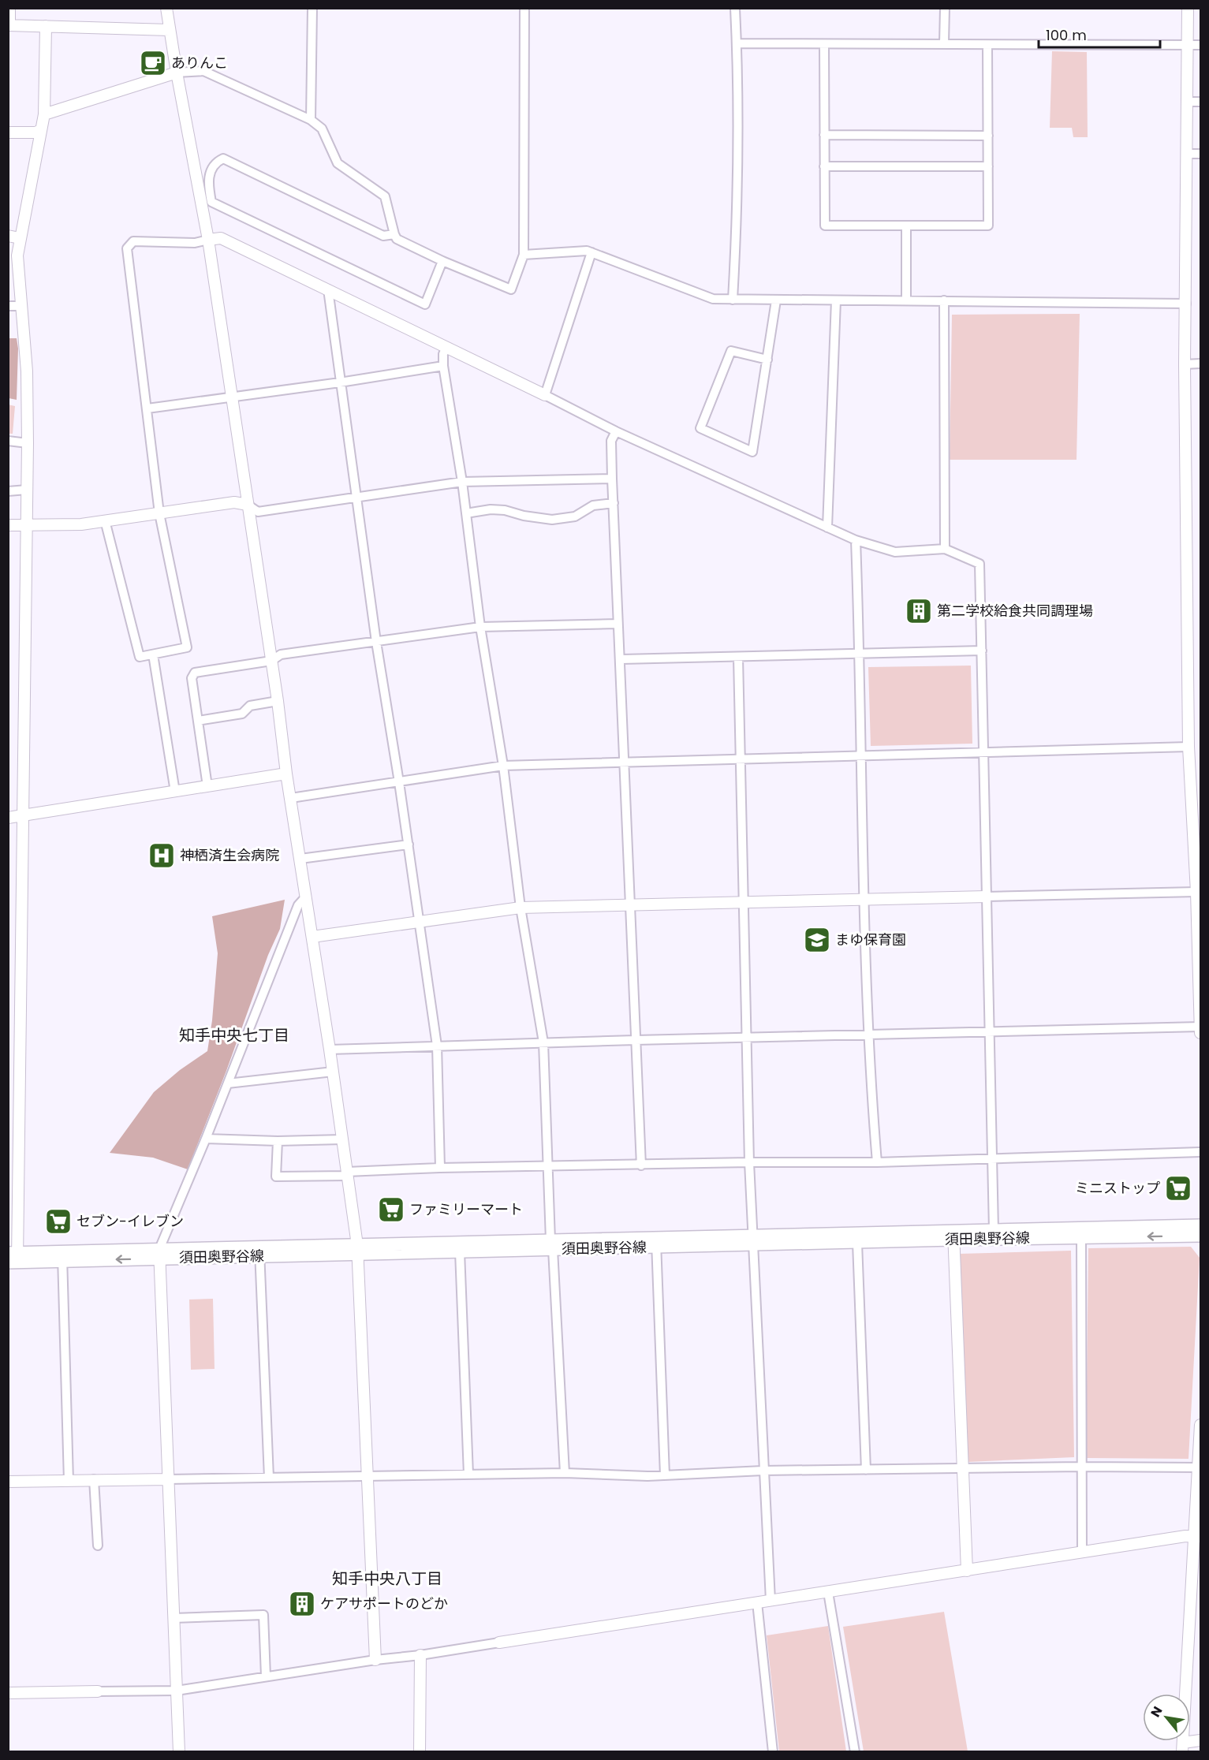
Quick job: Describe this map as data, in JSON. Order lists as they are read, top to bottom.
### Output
{
  "streets": {
    "main road": ["須田奥野谷線"]
  },
  "districts": ["知手中央七丁目", "知手中央八丁目"],
  "places": {
    "cafe": ["ありんこ"],
    "building": ["第二学校給食共同調理場", "ケアサポートのどか"],
    "hospital": ["神栖済生会病院"],
    "school or university": ["まゆ保育園"],
    "supermarket": ["ミニストップ", "ファミリーマート", "セブン-イレブン"]
  },
  "scale_bar": "100 m",
  "north": "top left"
}
